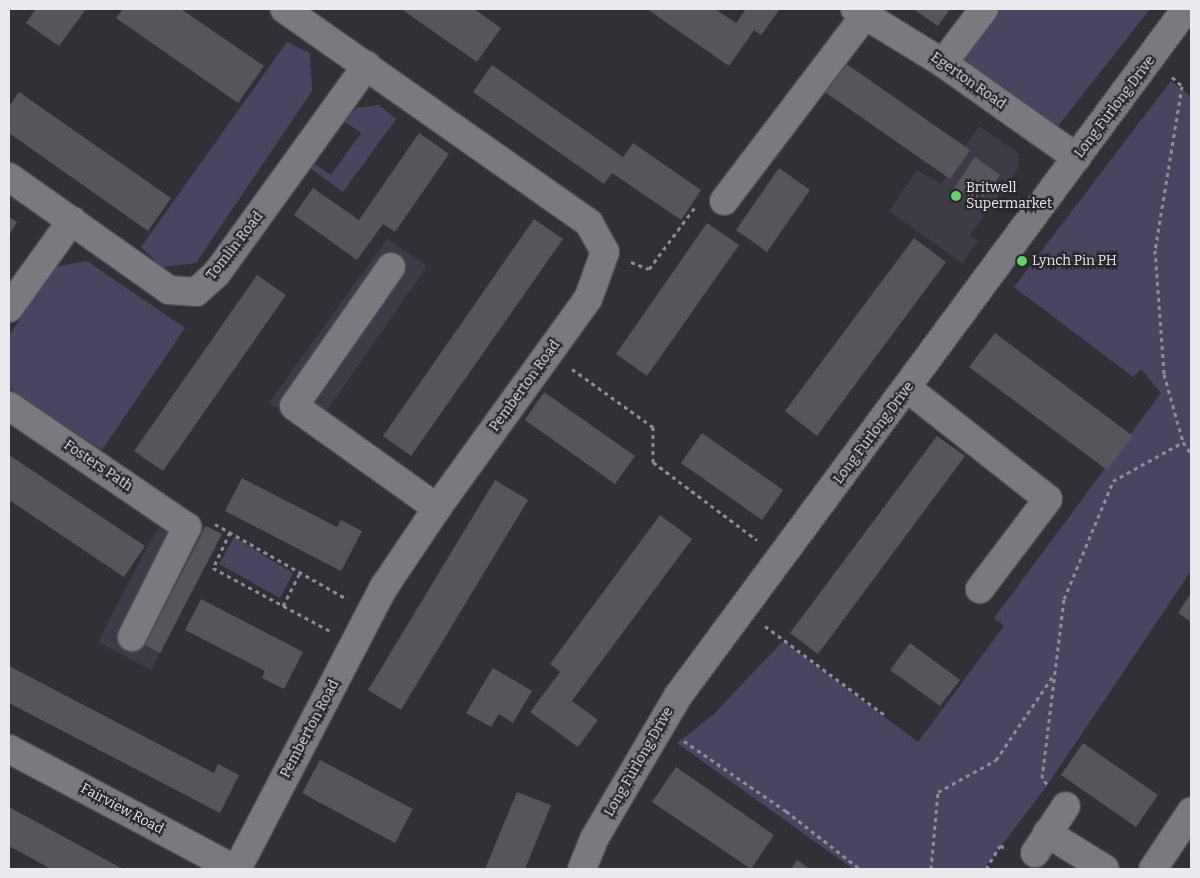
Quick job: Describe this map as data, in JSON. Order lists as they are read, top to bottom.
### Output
{
  "streets": {
    "street": [
      "Egerton Road",
      "Long Furlong Drive",
      "Tomlin Road",
      "Pemberton Road",
      "Fosters Path",
      "Fairview Road"
    ]
  },
  "crossings": [
    ["Egerton Road", "Long Furlong Drive"],
    ["Pemberton Road", "Fairview Road"]
  ],
  "places": ["Britwell Supermarket", "Lynch Pin PH"]
}
